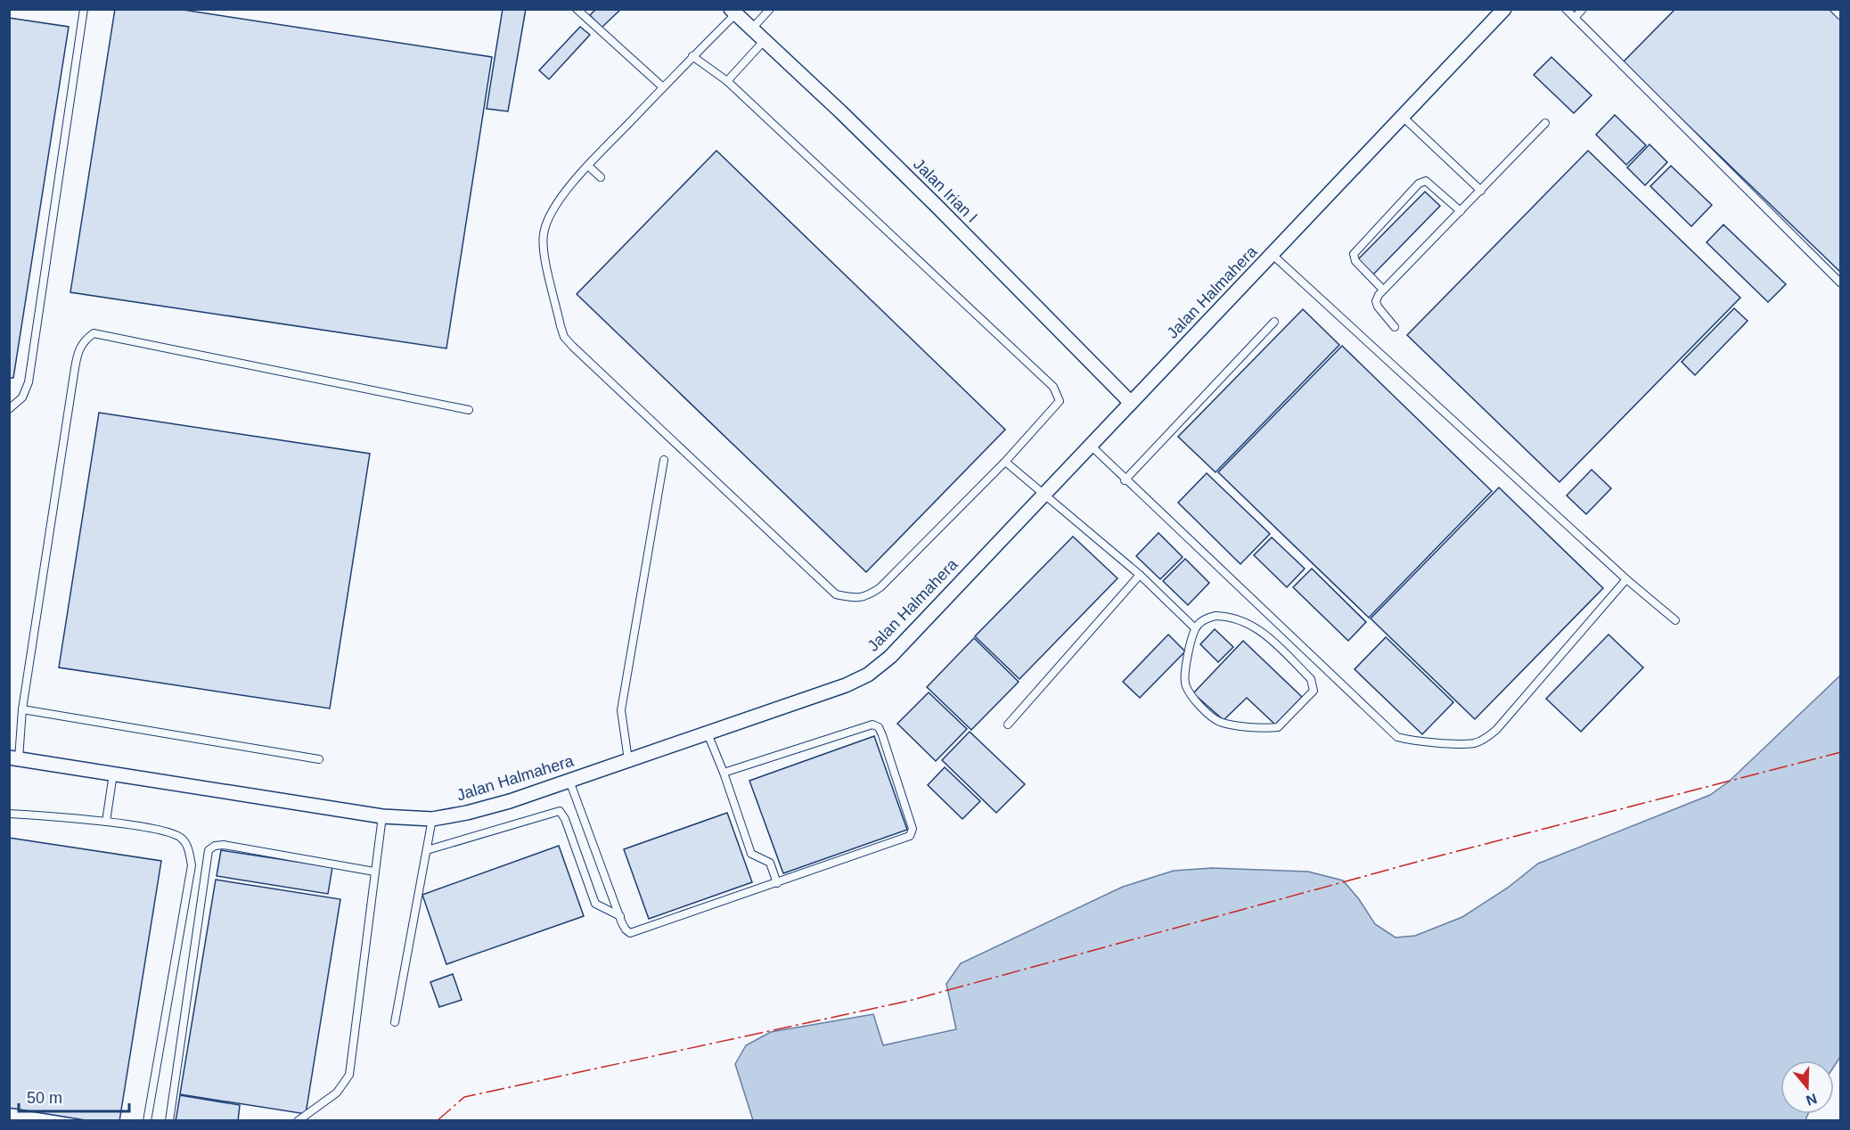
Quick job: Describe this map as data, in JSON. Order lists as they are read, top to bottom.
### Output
{
  "streets": {
    "street": ["Jalan Irian I", "Jalan Halmahera"]
  },
  "crossings": [
    ["Jalan Irian I", "Jalan Halmahera"]
  ],
  "scale_bar": "50 m",
  "north": "bottom"
}
